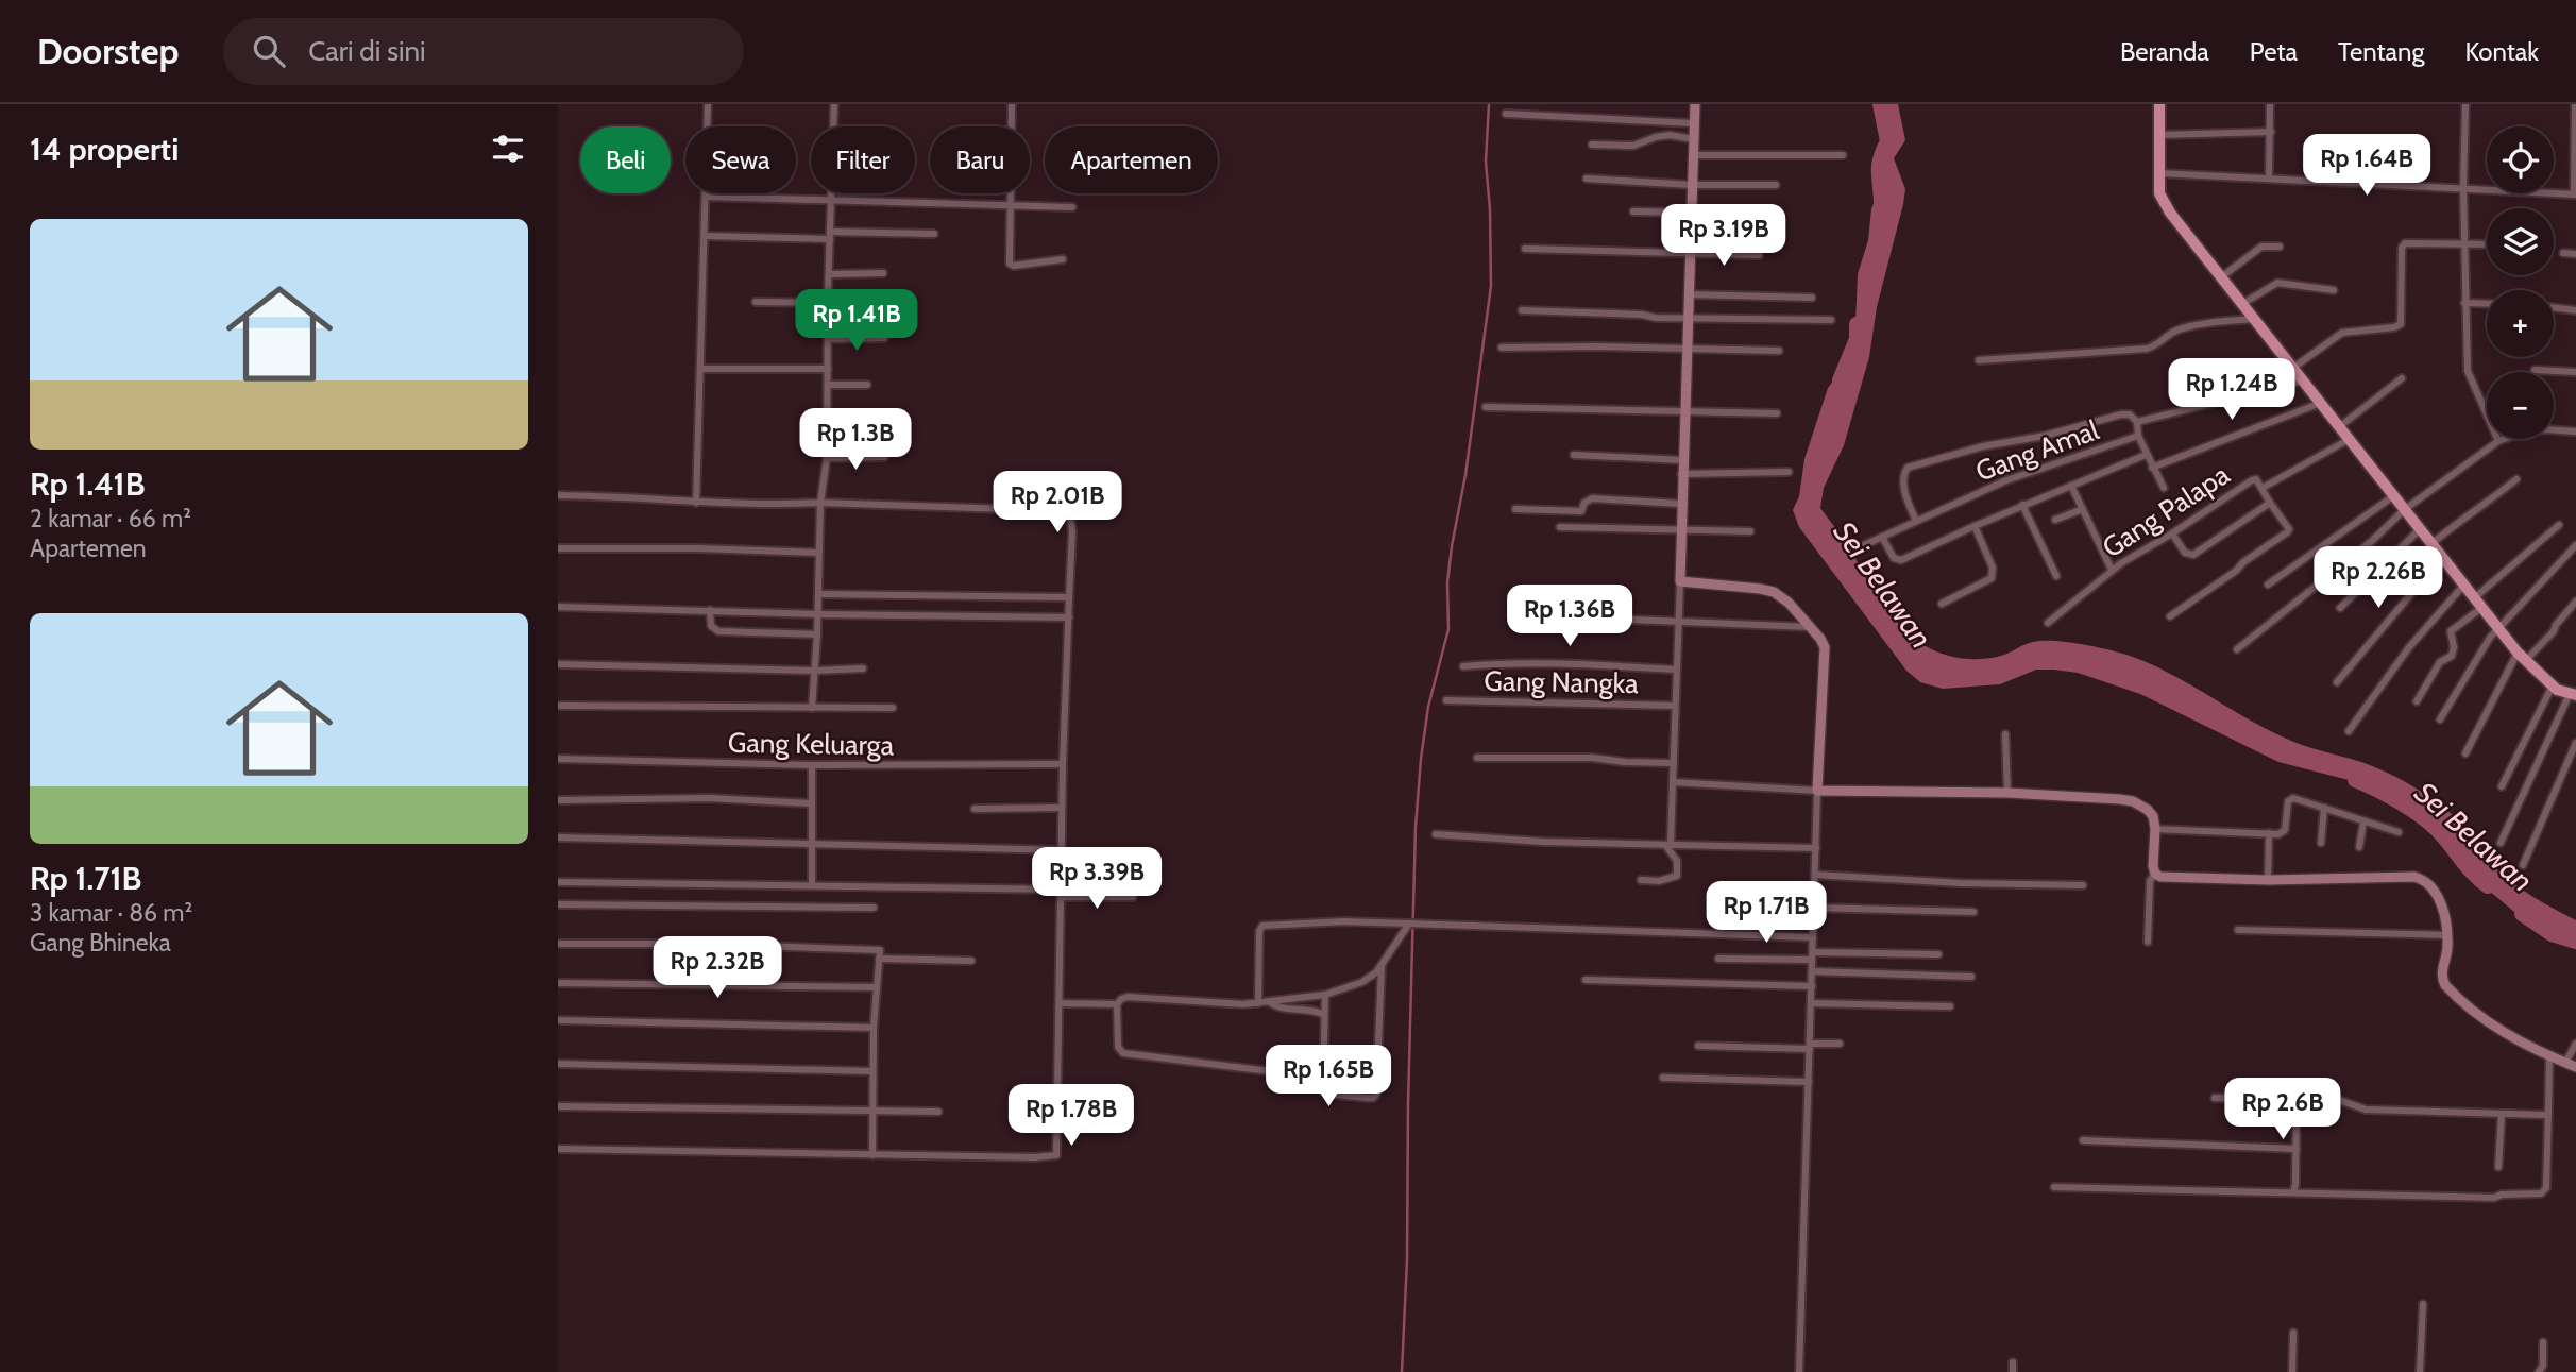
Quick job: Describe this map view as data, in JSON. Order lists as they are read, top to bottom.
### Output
{
  "streets": {
    "street": [
      "Gang Amal",
      "Gang Palapa",
      "Gang Nangka",
      "Gang Keluarga"
    ]
  },
  "water": ["Sei Belawan"],
  "page": {
    "header": "Doorstep",
    "search": "Cari di sini",
    "nav": [
      "Beranda",
      "Peta",
      "Tentang",
      "Kontak"
    ],
    "heading": "14 properti",
    "map_buttons": ["+", "−"],
    "chip": [
      "Beli",
      "Sewa",
      "Filter",
      "Baru",
      "Apartemen"
    ],
    "price": [
      "Rp 1.64B",
      "Rp 3.19B",
      "Rp 1.41B",
      "Rp 1.24B",
      "Rp 1.3B",
      "Rp 2.01B",
      "Rp 2.26B",
      "Rp 1.36B",
      "Rp 3.39B",
      "Rp 1.71B",
      "Rp 2.32B",
      "Rp 1.65B",
      "Rp 2.6B",
      "Rp 1.78B"
    ],
    "list": [
      {
        "name": "Rp 1.41B",
        "note": "2 kamar · 66 m² · Apartemen"
      },
      {
        "name": "Rp 1.71B",
        "note": "3 kamar · 86 m² · Gang Bhineka"
      }
    ]
  }
}
